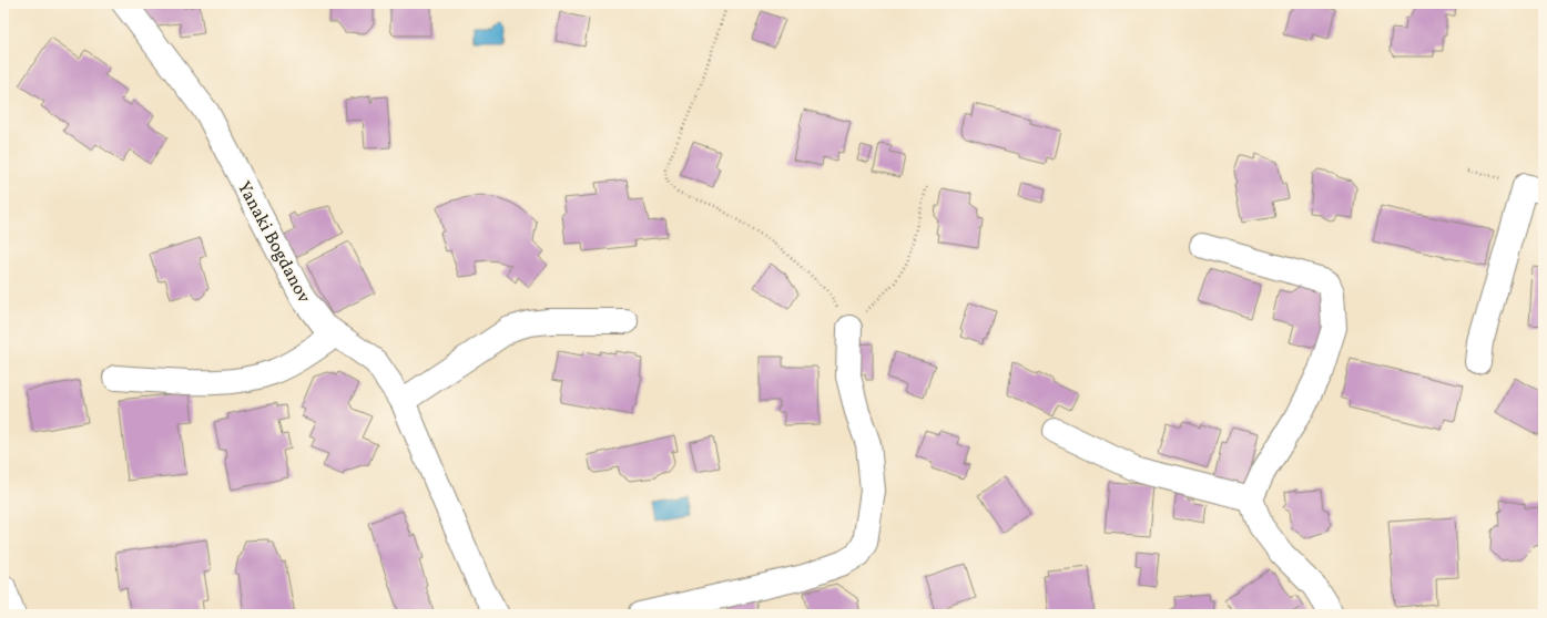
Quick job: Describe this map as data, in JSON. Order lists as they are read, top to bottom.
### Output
{
  "streets": {
    "street": ["Yanaki Bogdanov"]
  }
}
